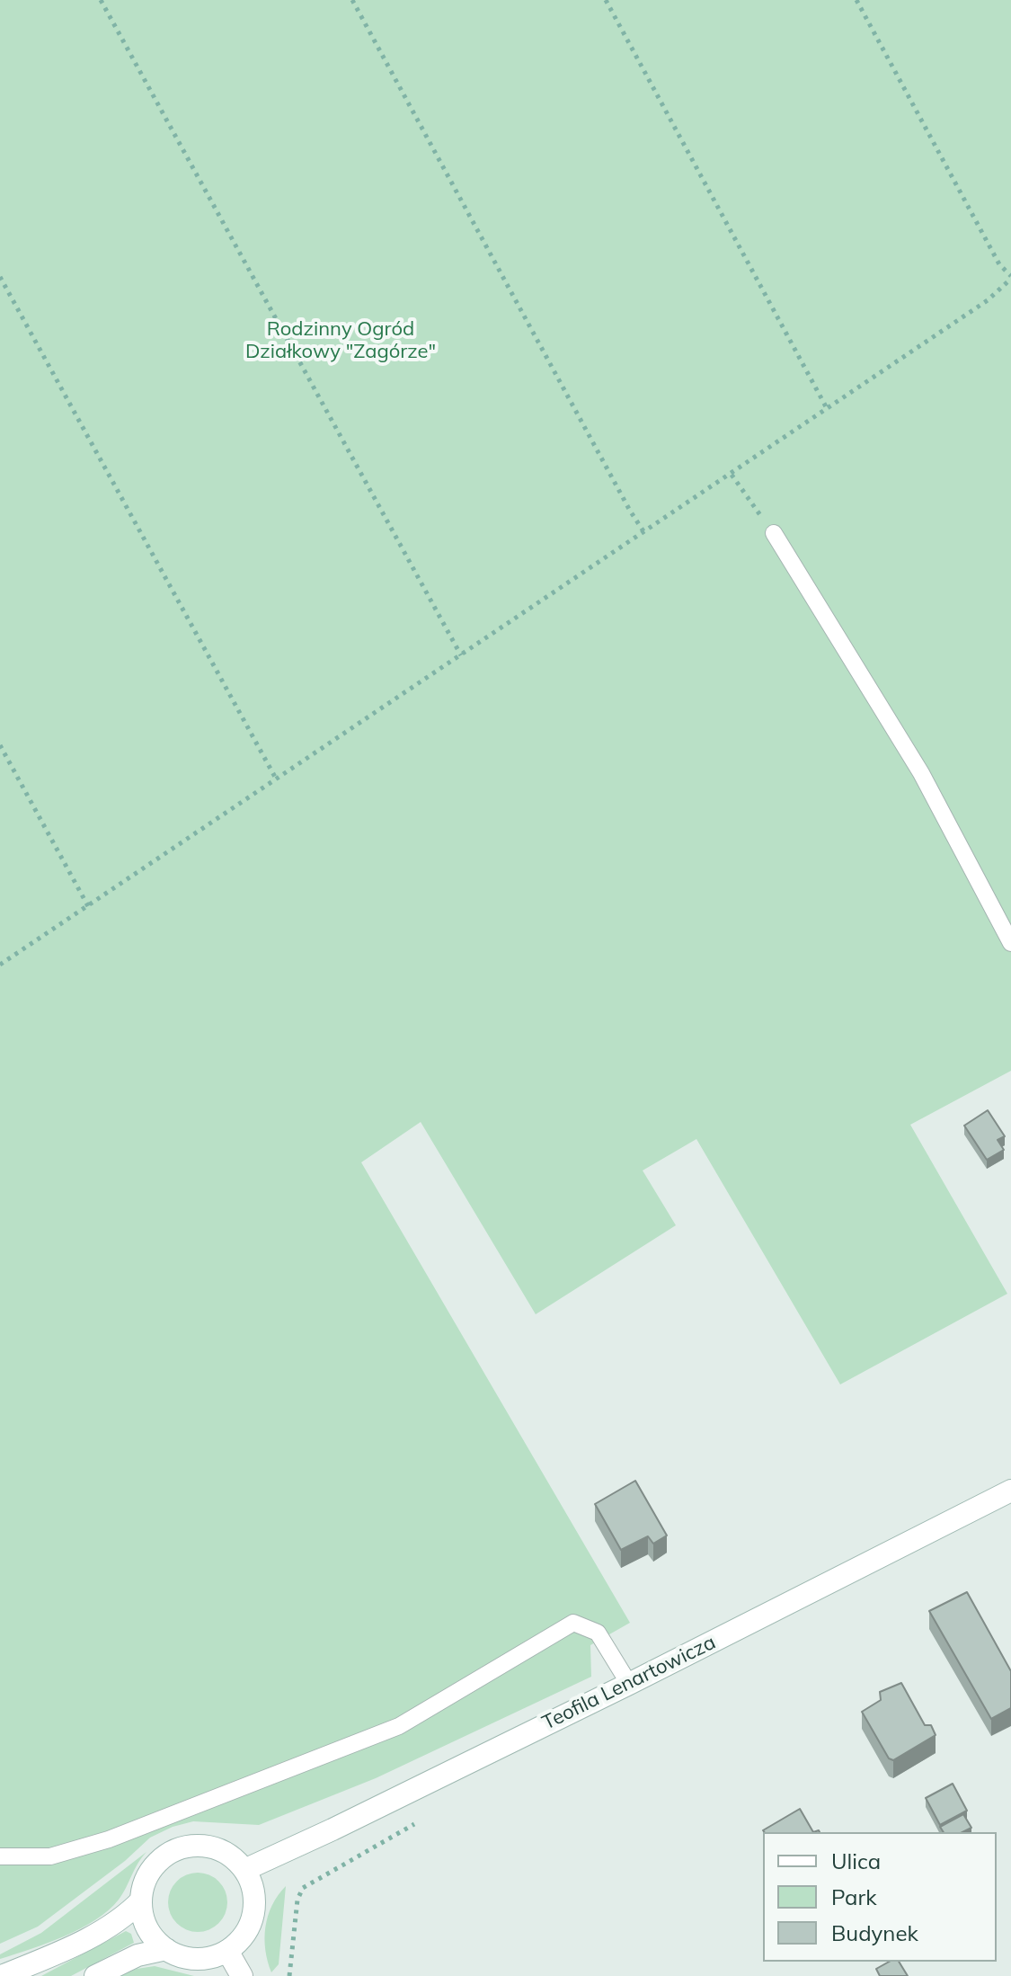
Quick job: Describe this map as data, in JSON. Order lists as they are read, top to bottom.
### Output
{
  "streets": {
    "street": ["Teofila Lenartowicza"]
  },
  "parks": ["Rodzinny Ogród Działkowy \"Zagórze\""],
  "legend": ["Ulica", "Park", "Budynek"]
}
